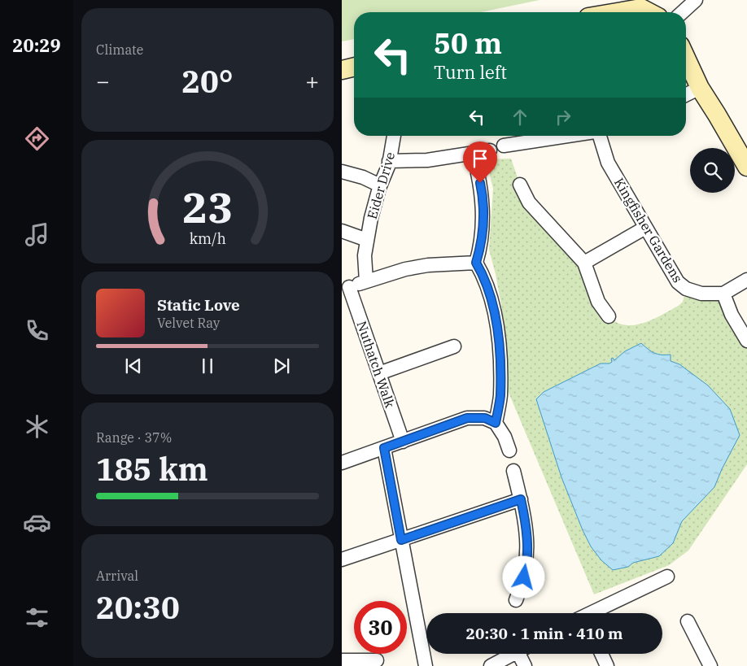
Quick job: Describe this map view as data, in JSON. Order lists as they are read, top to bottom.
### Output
{
  "streets": {
    "street": ["Eider Drive", "Kingfisher Gardens", "Nuthatch Walk"]
  },
  "page": {
    "tabs": "20:29",
    "tile": [
      "Climate",
      ["Range · 37%", "185 km"],
      ["Arrival", "20:30"]
    ],
    "turn": ["50 m", "Turn left"],
    "heat": ["−", "20°", "+"],
    "song": ["Static Love", "Velvet Ray"],
    "limit": "30",
    "trip": "20:30 · 1 min · 410 m",
    "gauge": ["23", "km/h"]
  }
}
